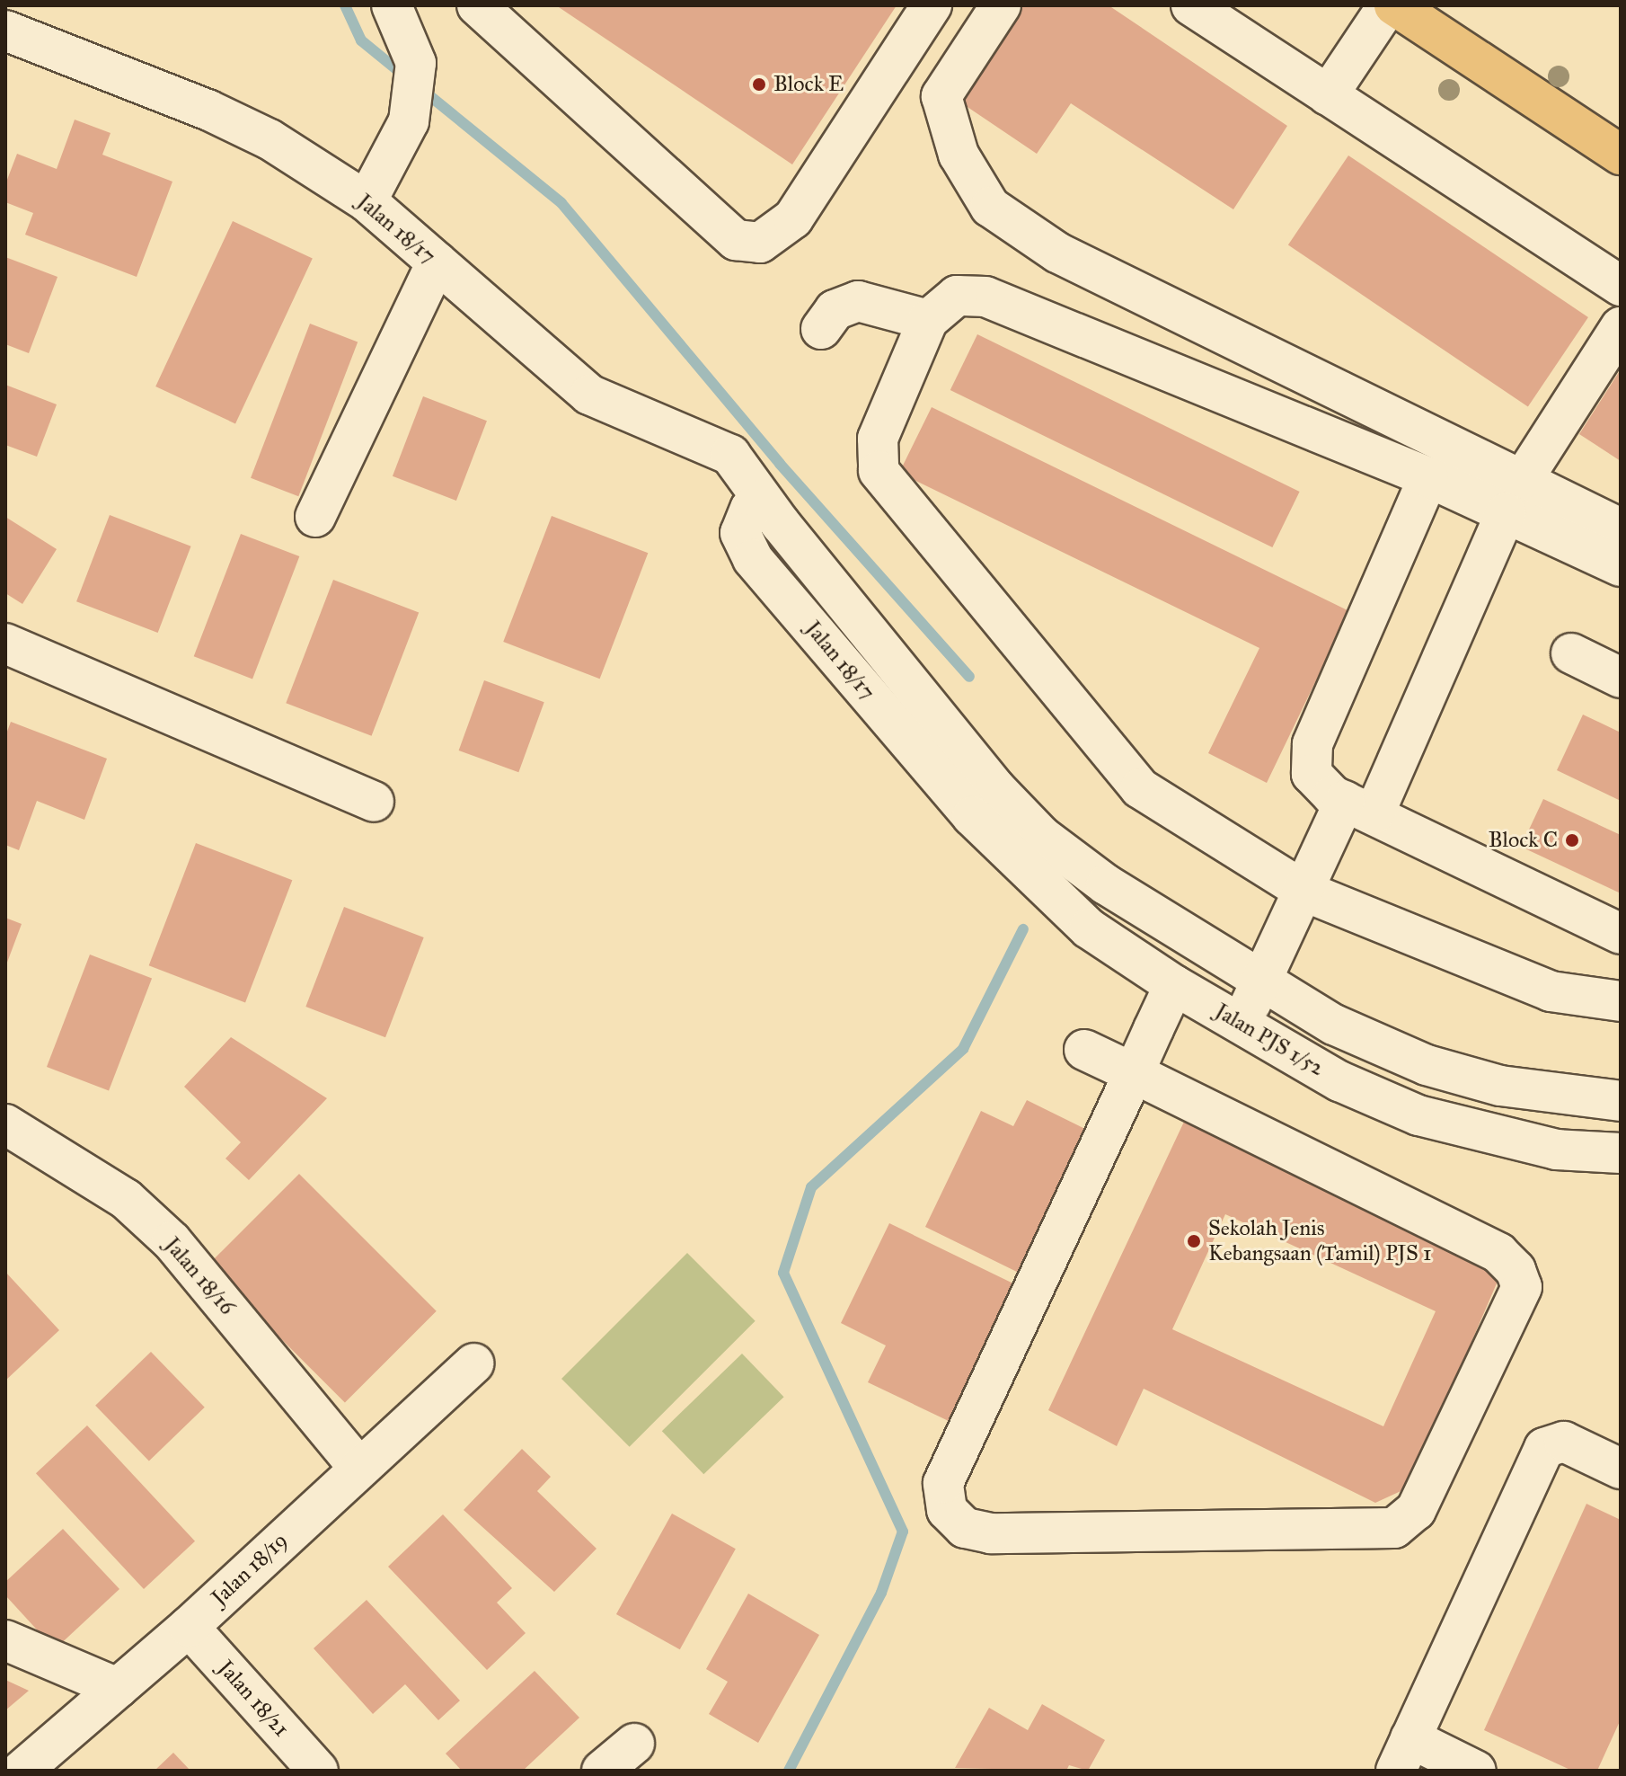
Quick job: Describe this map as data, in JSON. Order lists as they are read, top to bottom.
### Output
{
  "streets": {
    "street": [
      "Jalan 18/17",
      "Jalan PJS 1/52",
      "Jalan 18/16",
      "Jalan 18/19",
      "Jalan 18/21"
    ]
  },
  "crossings": [
    ["Jalan 18/17", "Jalan PJS 1/52"],
    ["Jalan 18/16", "Jalan 18/19"],
    ["Jalan 18/19", "Jalan 18/21"]
  ],
  "places": ["Block E", "Block C", "Sekolah Jenis Kebangsaan (Tamil) PJS 1"]
}
